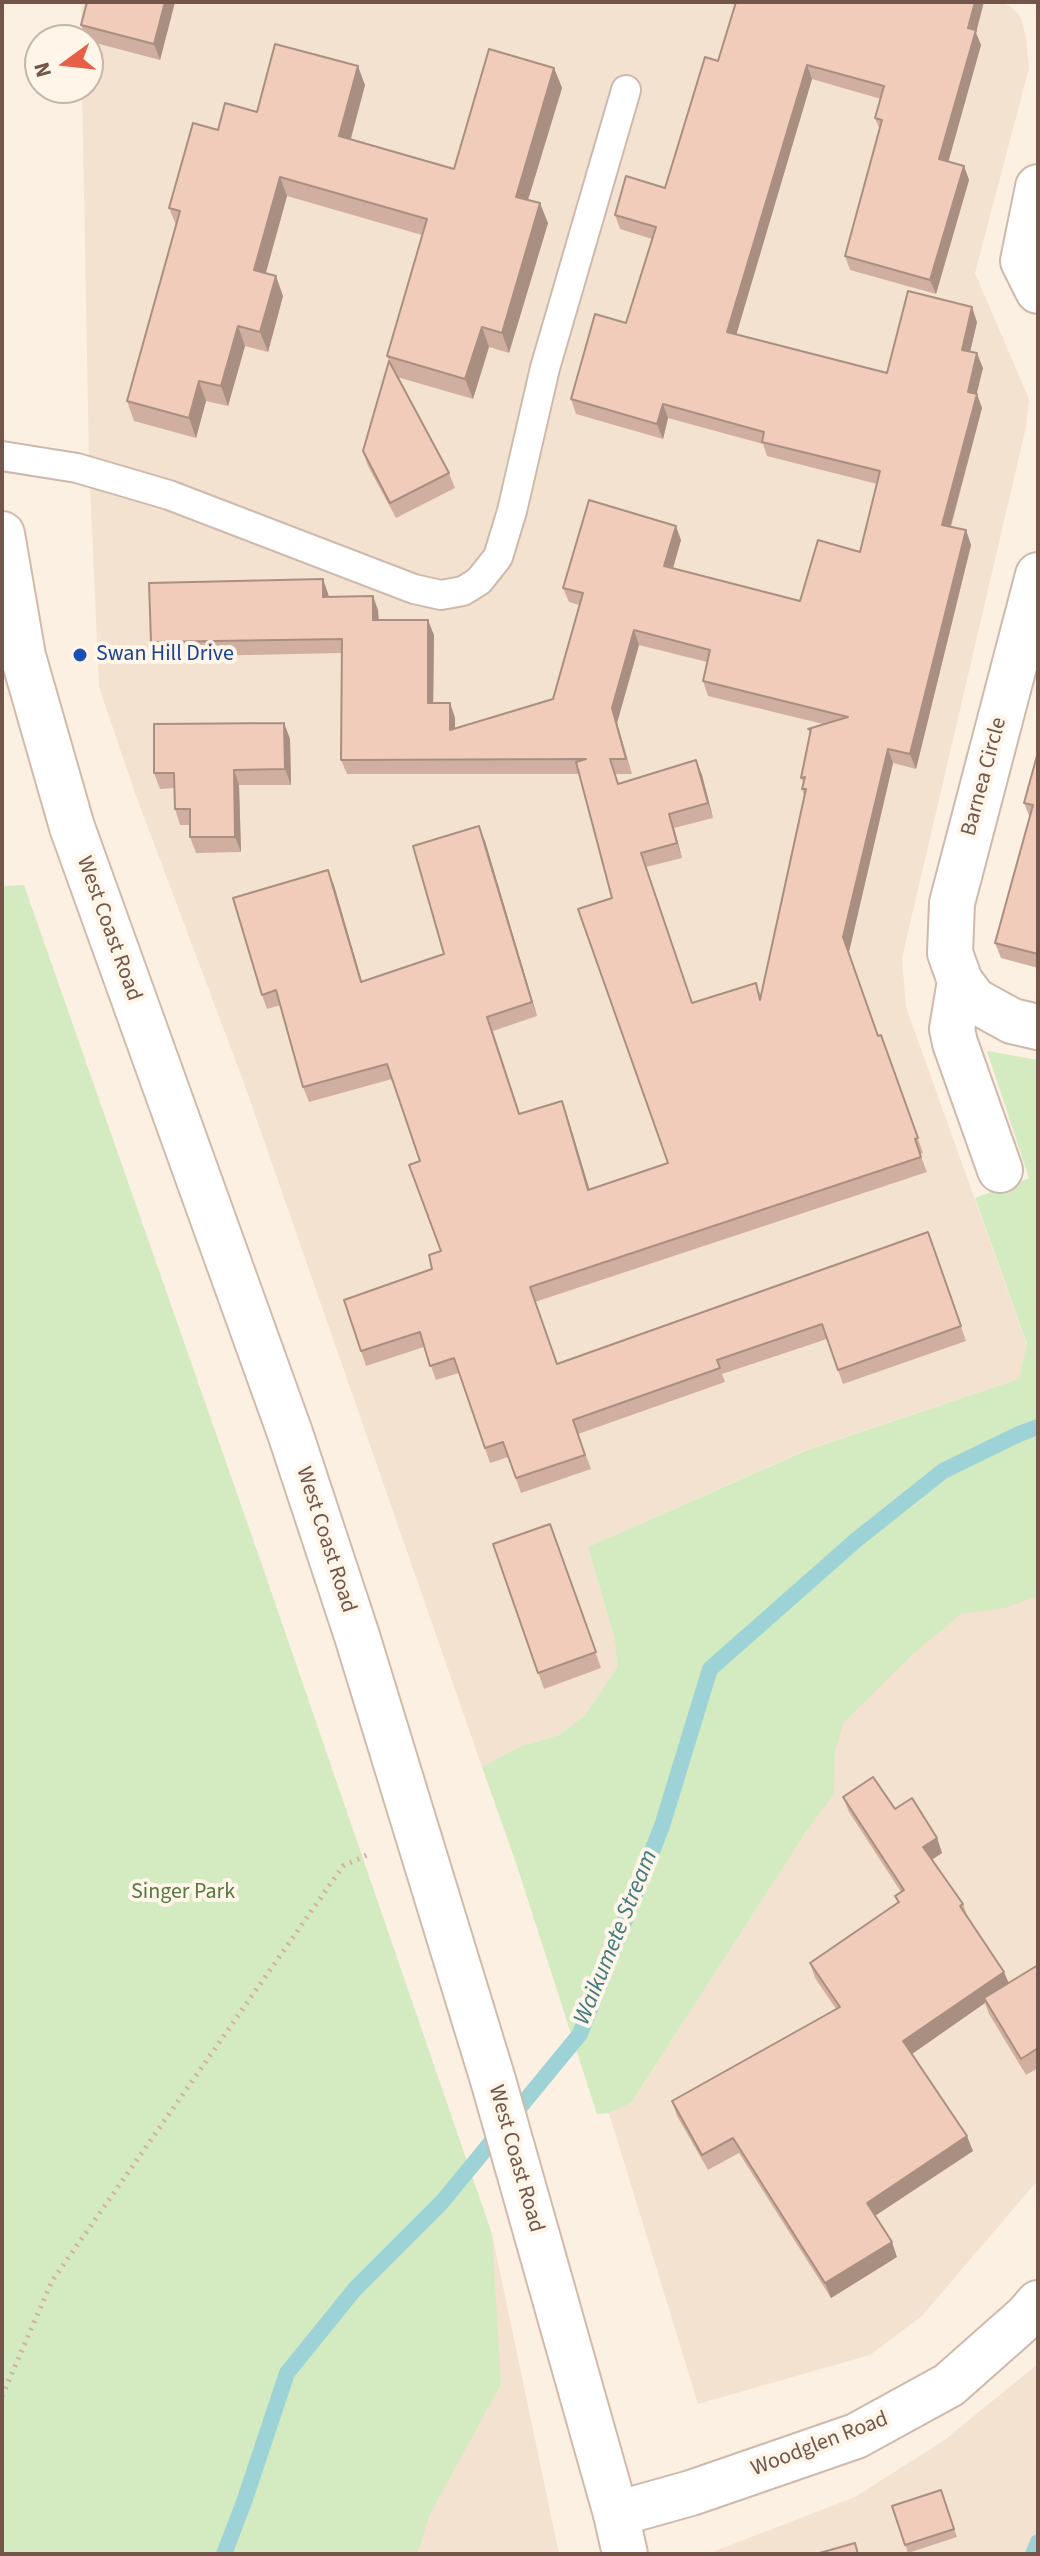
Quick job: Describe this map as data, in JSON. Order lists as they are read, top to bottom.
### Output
{
  "streets": {
    "main road": ["Barnea Circle", "West Coast Road", "Woodglen Road"]
  },
  "crossings": [
    ["West Coast Road", "Woodglen Road"]
  ],
  "water": ["Waikumete Stream"],
  "parks": ["Singer Park"],
  "places": ["Swan Hill Drive"],
  "north": "left"
}
